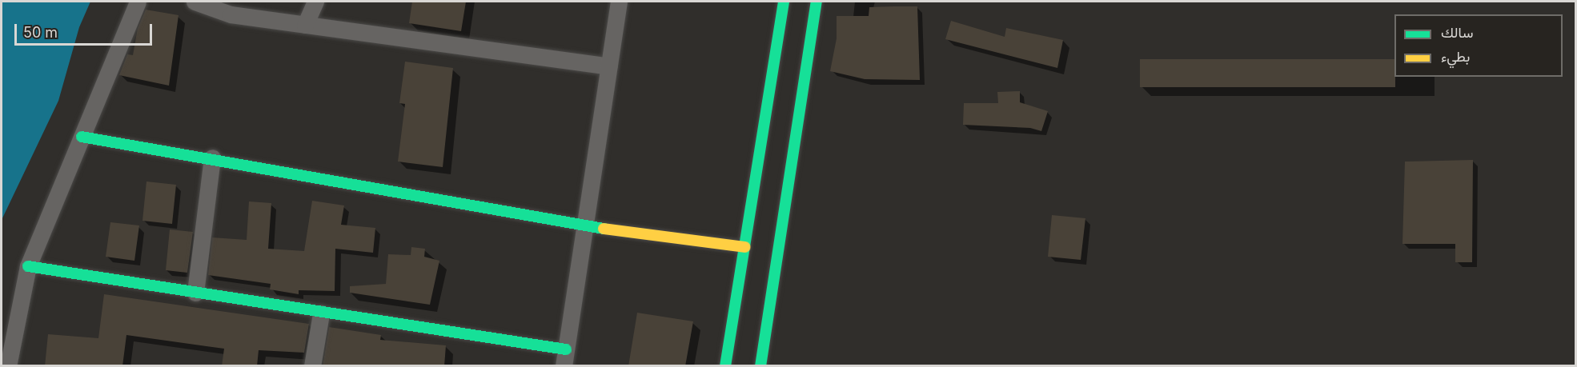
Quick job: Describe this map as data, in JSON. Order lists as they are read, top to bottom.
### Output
{
  "legend": ["سالك", "بطيء"],
  "scale_bar": "50 m"
}
